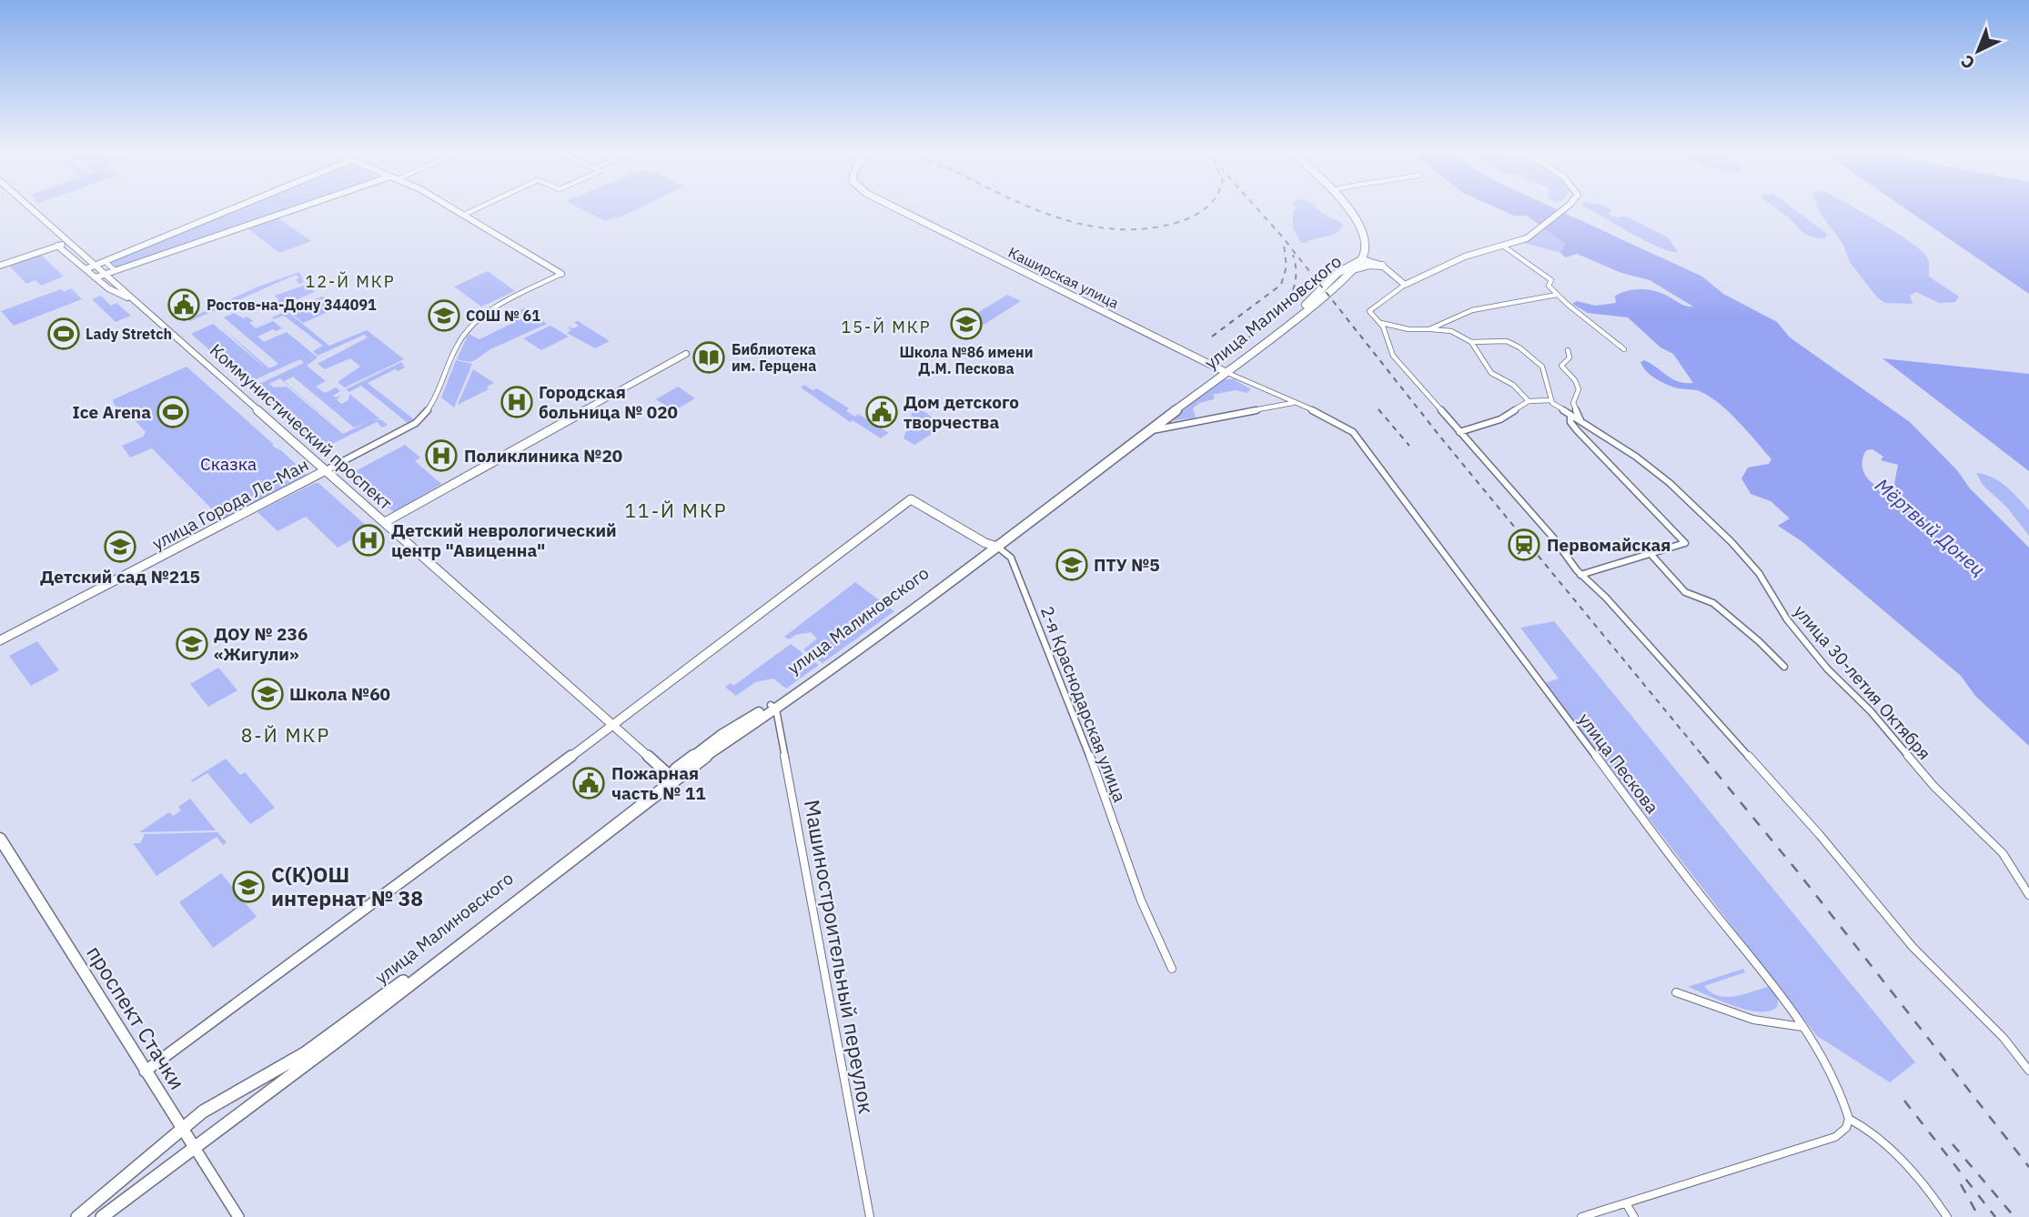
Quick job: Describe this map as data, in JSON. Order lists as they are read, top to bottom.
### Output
{
  "streets": {
    "highway": ["улица Малиновского"],
    "main road": ["Каширская улица", "проспект Стачки"],
    "street": [
      "Коммунистический проспект",
      "улица Города Ле-Ман",
      "улица 30-летия Октября",
      "2-я Краснодарская улица",
      "улица Пескова",
      "Машиностроительный переулок"
    ]
  },
  "crossings": [
    ["Каширская улица", "улица Малиновского"],
    ["Каширская улица", "улица Пескова"],
    ["улица Малиновского", "Коммунистический проспект"],
    ["улица Малиновского", "2-я Краснодарская улица"],
    ["улица Малиновского", "улица Пескова"],
    ["улица Малиновского", "Машиностроительный переулок"],
    ["улица Малиновского", "проспект Стачки"],
    ["Коммунистический проспект", "улица Города Ле-Ман"],
    ["Коммунистический проспект", "2-я Краснодарская улица"]
  ],
  "districts": [
    "12-Й МКР",
    "15-Й МКР",
    "11-Й МКР",
    "8-Й МКР"
  ],
  "water": ["Мёртвый Донец"],
  "parks": ["Сказка"],
  "places": {
    "public building": ["Ростов-на-Дону 344091", "Дом детского творчества", "Пожарная часть № 11"],
    "school or university": [
      "СОШ № 61",
      "Школа №86 имени Д.М. Пескова",
      "Детский сад №215",
      "ПТУ №5",
      "ДОУ № 236 «Жигули»",
      "Школа №60",
      "С(К)ОШ интернат № 38"
    ],
    "sports": ["Lady Stretch", "Ice Arena"],
    "library": ["Библиотека им. Герцена"],
    "hospital": ["Городская больница № 020", "Поликлиника №20", "Детский неврологический центр \"Авиценна\""],
    "station": ["Первомайская"]
  },
  "north": "bottom left"
}
